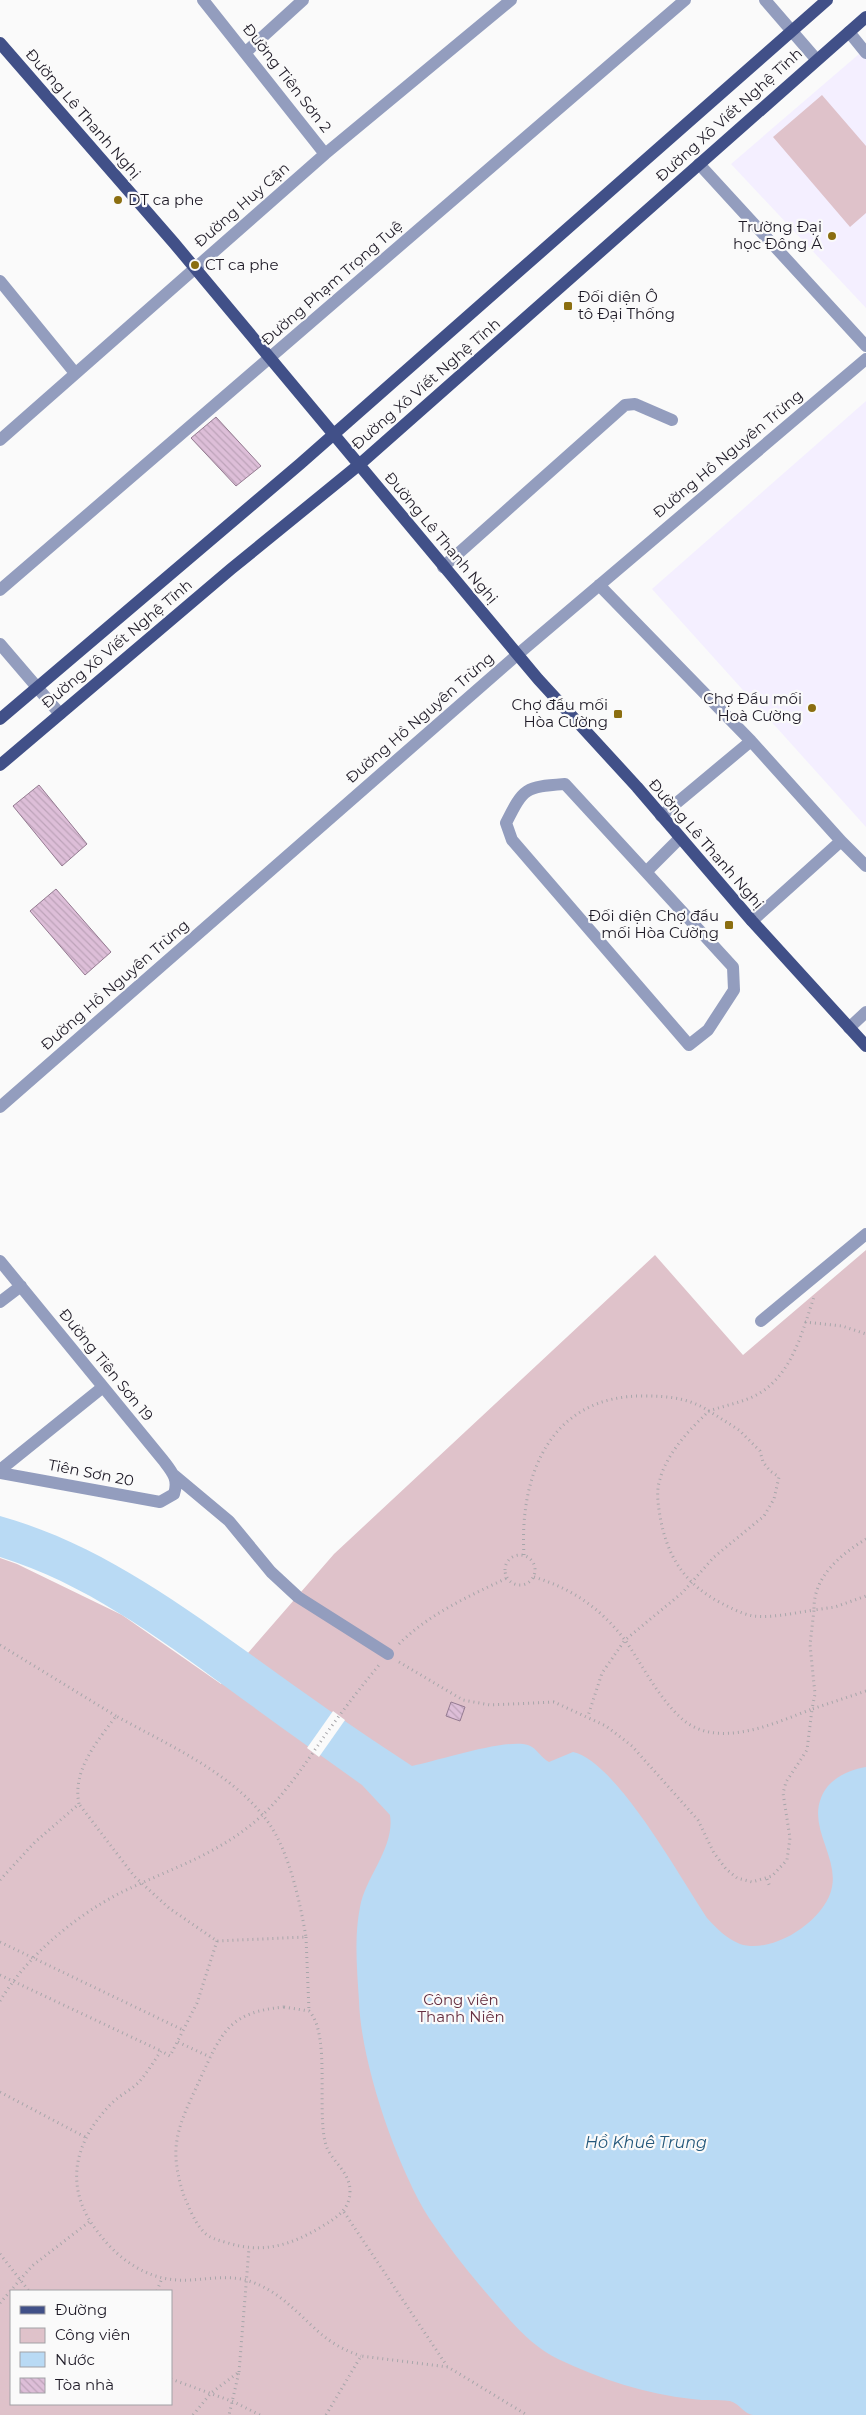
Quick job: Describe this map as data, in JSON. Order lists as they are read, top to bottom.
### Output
{
  "streets": {
    "main road": ["Đường Lê Thanh Nghị", "Đường Xô Viết Nghệ Tĩnh"],
    "street": [
      "Đường Tiên Sơn 2",
      "Đường Huy Cận",
      "Đường Phạm Trọng Tuệ",
      "Đường Hồ Nguyên Trừng",
      "Đường Tiên Sơn 19",
      "Tiên Sơn 20"
    ]
  },
  "crossings": [
    ["Đường Tiên Sơn 2", "Đường Huy Cận"],
    ["Đường Lê Thanh Nghị", "Đường Xô Viết Nghệ Tĩnh"],
    ["Đường Lê Thanh Nghị", "Đường Huy Cận"],
    ["Đường Lê Thanh Nghị", "Đường Phạm Trọng Tuệ"],
    ["Đường Lê Thanh Nghị", "Đường Hồ Nguyên Trừng"],
    ["Đường Tiên Sơn 19", "Tiên Sơn 20"]
  ],
  "water": ["Hồ Khuê Trung"],
  "parks": ["Công viên Thanh Niên"],
  "places": {
    "other": [
      "DT ca phe",
      "Trường Đại học Đông Á",
      "CT ca phe",
      "Chợ Đầu mối Hoà Cường"
    ],
    "transit": ["Đối diện Ô tô Đại Thống", "Chợ đầu mối Hòa Cường", "Đối diện Chợ đầu mối Hòa Cường"]
  },
  "legend": [
    "Đường",
    "Công viên",
    "Nước",
    "Tòa nhà"
  ]
}
